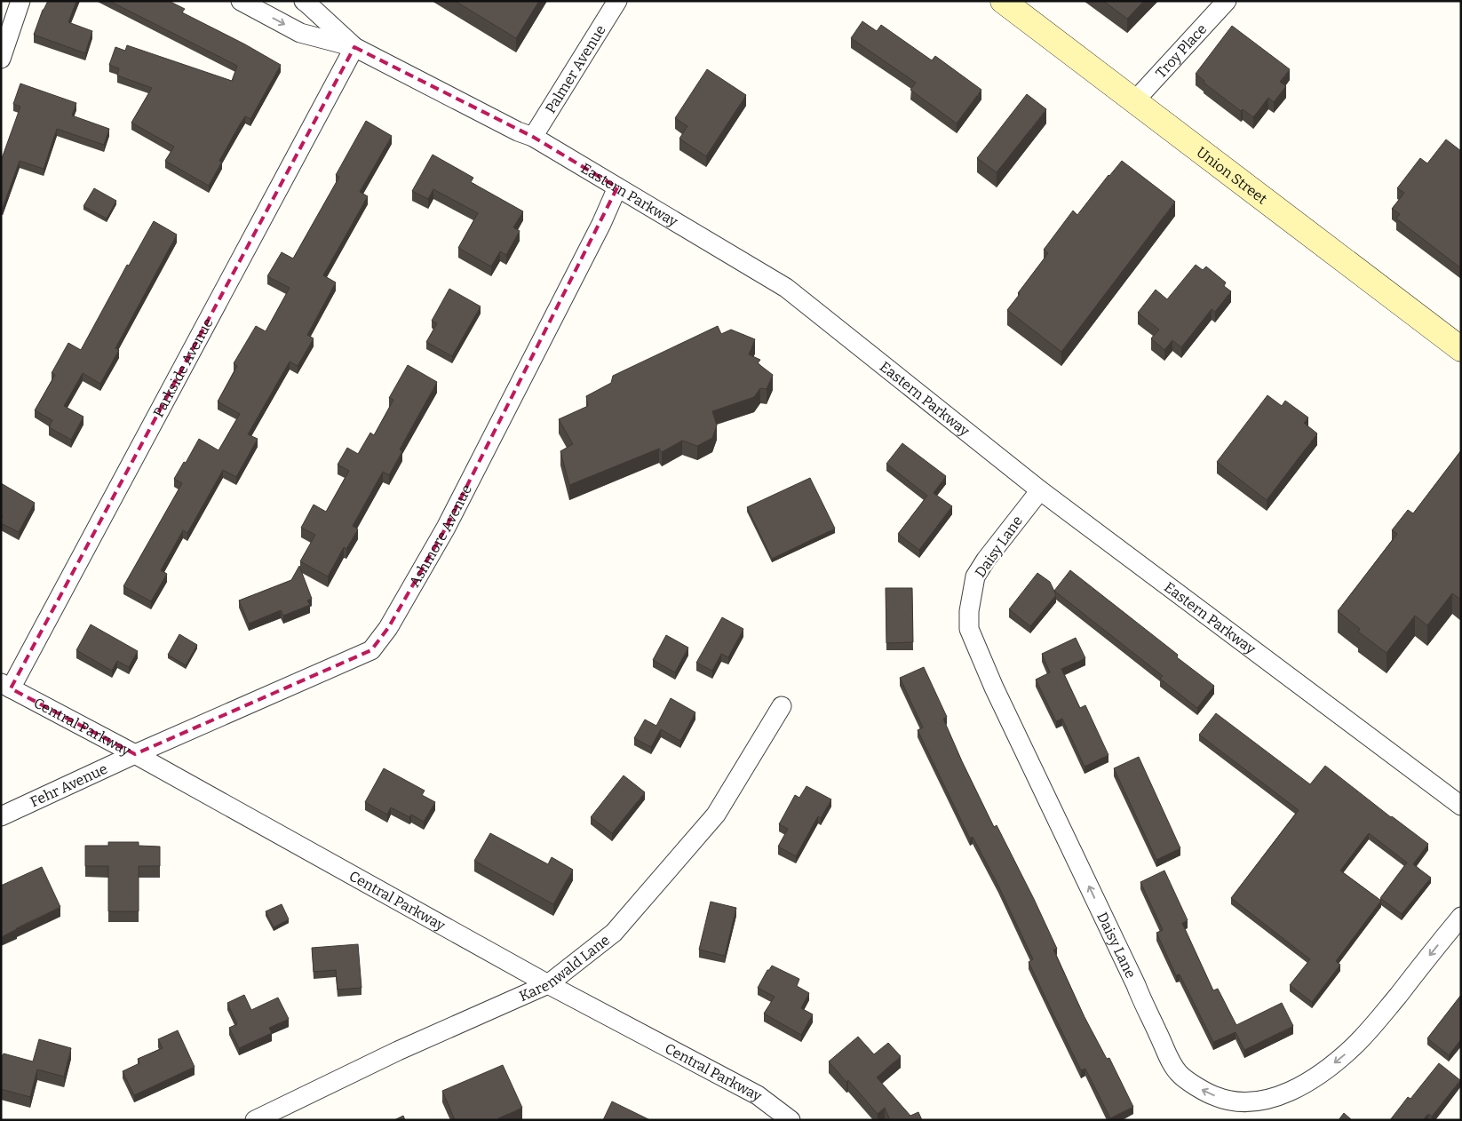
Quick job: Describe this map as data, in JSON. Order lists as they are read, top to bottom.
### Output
{
  "streets": {
    "main road": ["Union Street"],
    "street": [
      "Troy Place",
      "Palmer Avenue",
      "Eastern Parkway",
      "Parkside Avenue",
      "Ashmore Avenue",
      "Daisy Lane",
      "Central Parkway",
      "Fehr Avenue",
      "Karenwald Lane"
    ]
  },
  "crossings": [
    ["Troy Place", "Union Street"],
    ["Palmer Avenue", "Eastern Parkway"],
    ["Eastern Parkway", "Parkside Avenue"],
    ["Eastern Parkway", "Ashmore Avenue"],
    ["Eastern Parkway", "Daisy Lane"],
    ["Parkside Avenue", "Central Parkway"],
    ["Ashmore Avenue", "Central Parkway"],
    ["Ashmore Avenue", "Fehr Avenue"],
    ["Central Parkway", "Fehr Avenue"],
    ["Central Parkway", "Karenwald Lane"]
  ]
}
